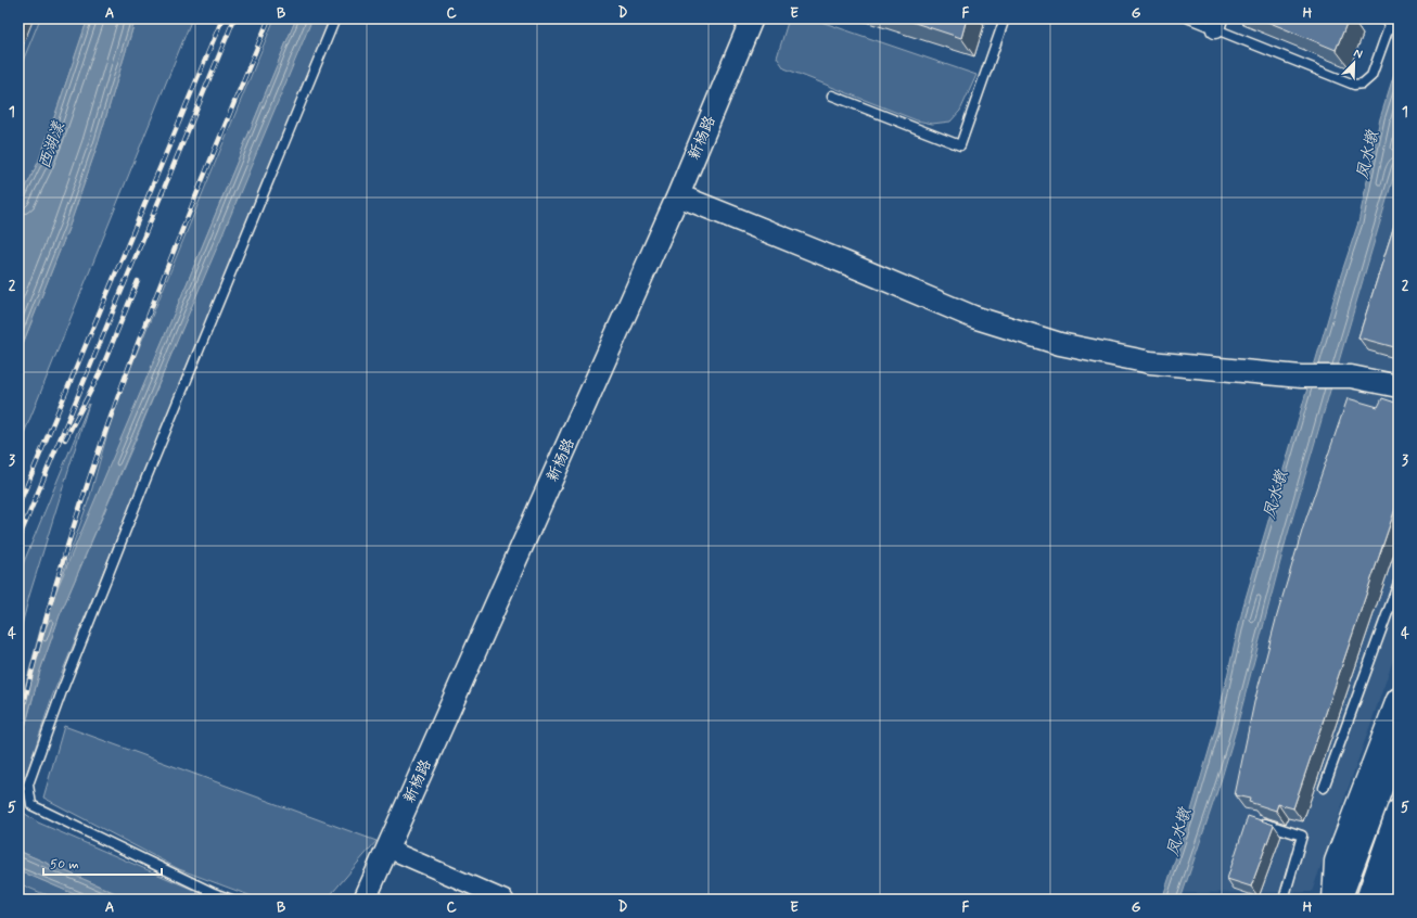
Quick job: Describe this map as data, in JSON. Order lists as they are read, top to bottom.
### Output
{
  "streets": {
    "street": ["新杨路"]
  },
  "water": ["西湖漾", "凤水墩"],
  "scale_bar": "50 m",
  "north": "top right",
  "grid": {
    "columns": [
      "A",
      "B",
      "C",
      "D",
      "E",
      "F",
      "G",
      "H"
    ],
    "rows": [
      "1",
      "2",
      "3",
      "4",
      "5"
    ]
  }
}
